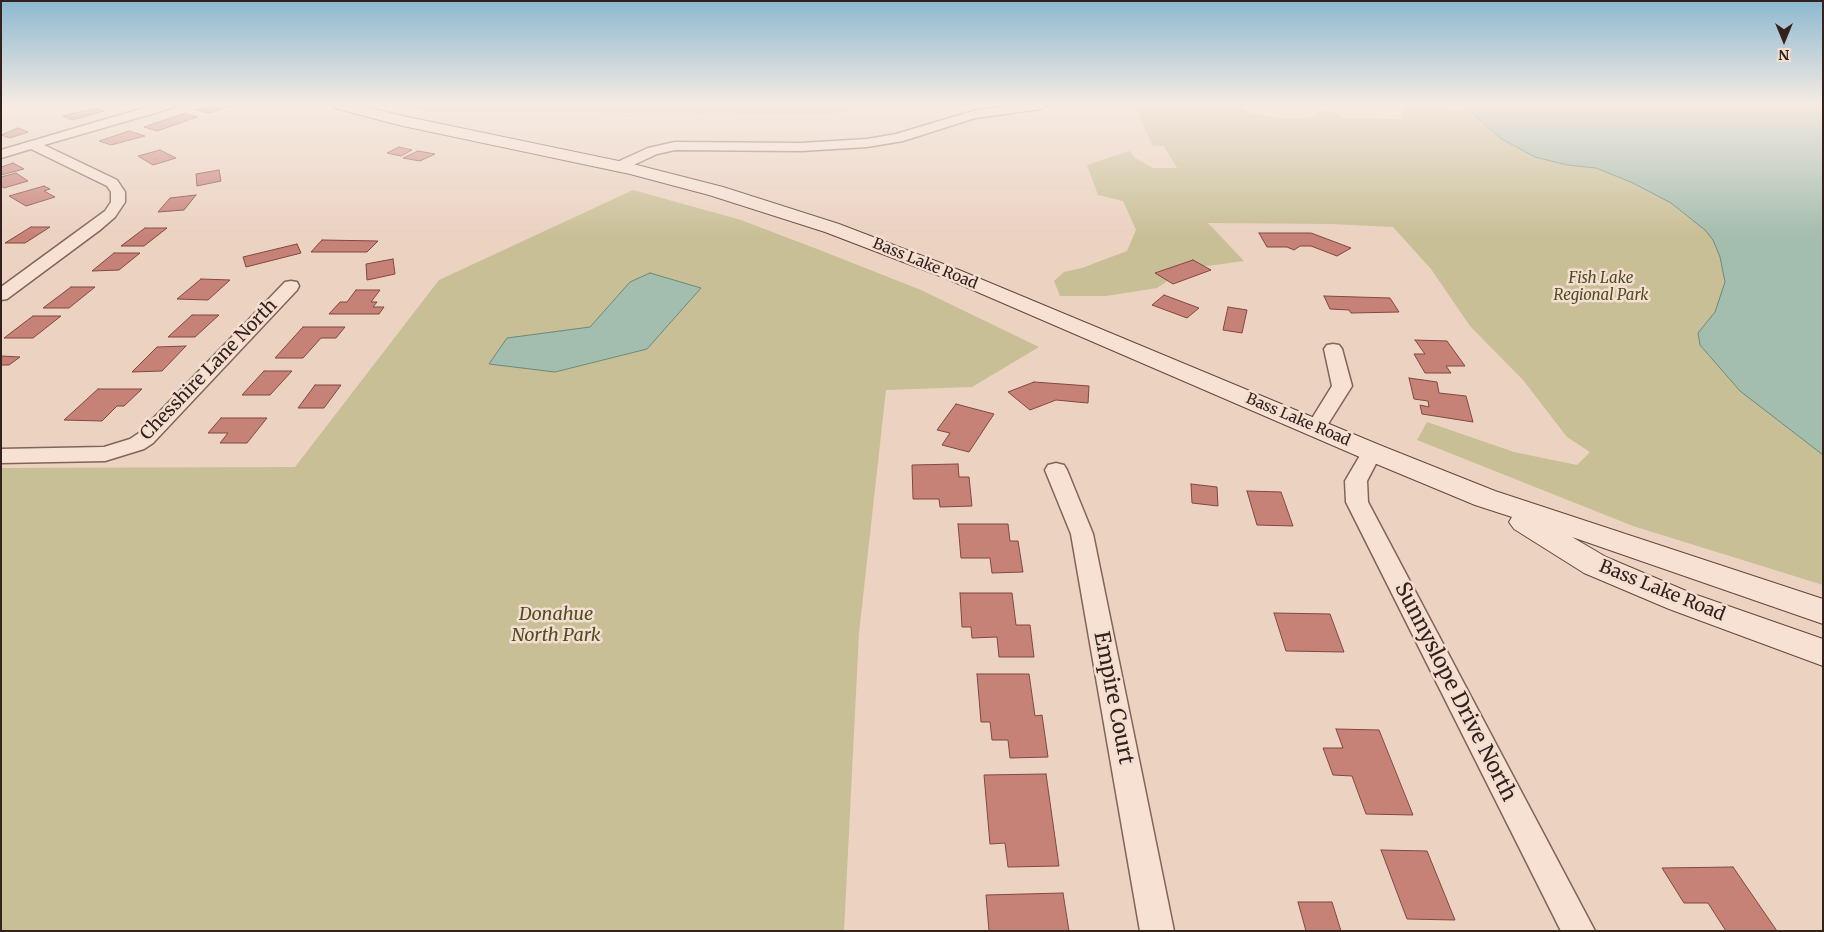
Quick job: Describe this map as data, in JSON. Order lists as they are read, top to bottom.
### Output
{
  "streets": {
    "main road": ["Bass Lake Road"],
    "street": ["Chesshire Lane North", "Sunnyslope Drive North", "Empire Court"]
  },
  "crossings": [
    ["Bass Lake Road", "Sunnyslope Drive North"]
  ],
  "parks": ["Fish Lake Regional Park", "Donahue North Park"],
  "north": "bottom"
}
